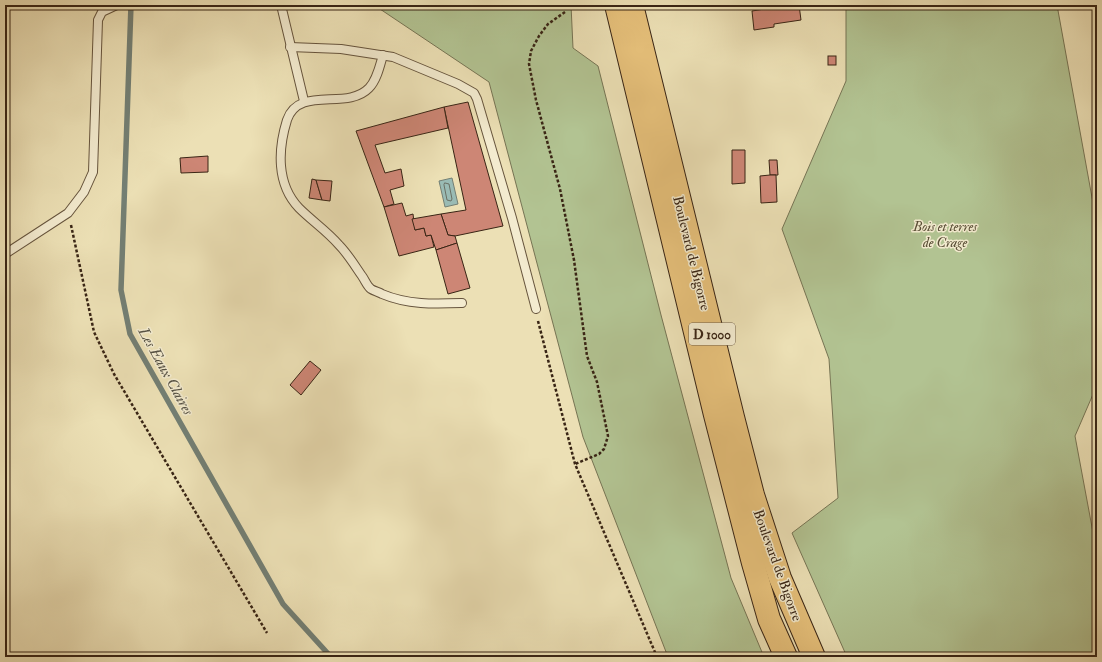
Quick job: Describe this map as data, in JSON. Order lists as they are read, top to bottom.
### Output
{
  "streets": {
    "main road": ["Boulevard de Bigorre", "D 1000"]
  },
  "water": ["Les Eaux Claires"],
  "parks": ["Bois et terres de Crage"]
}
